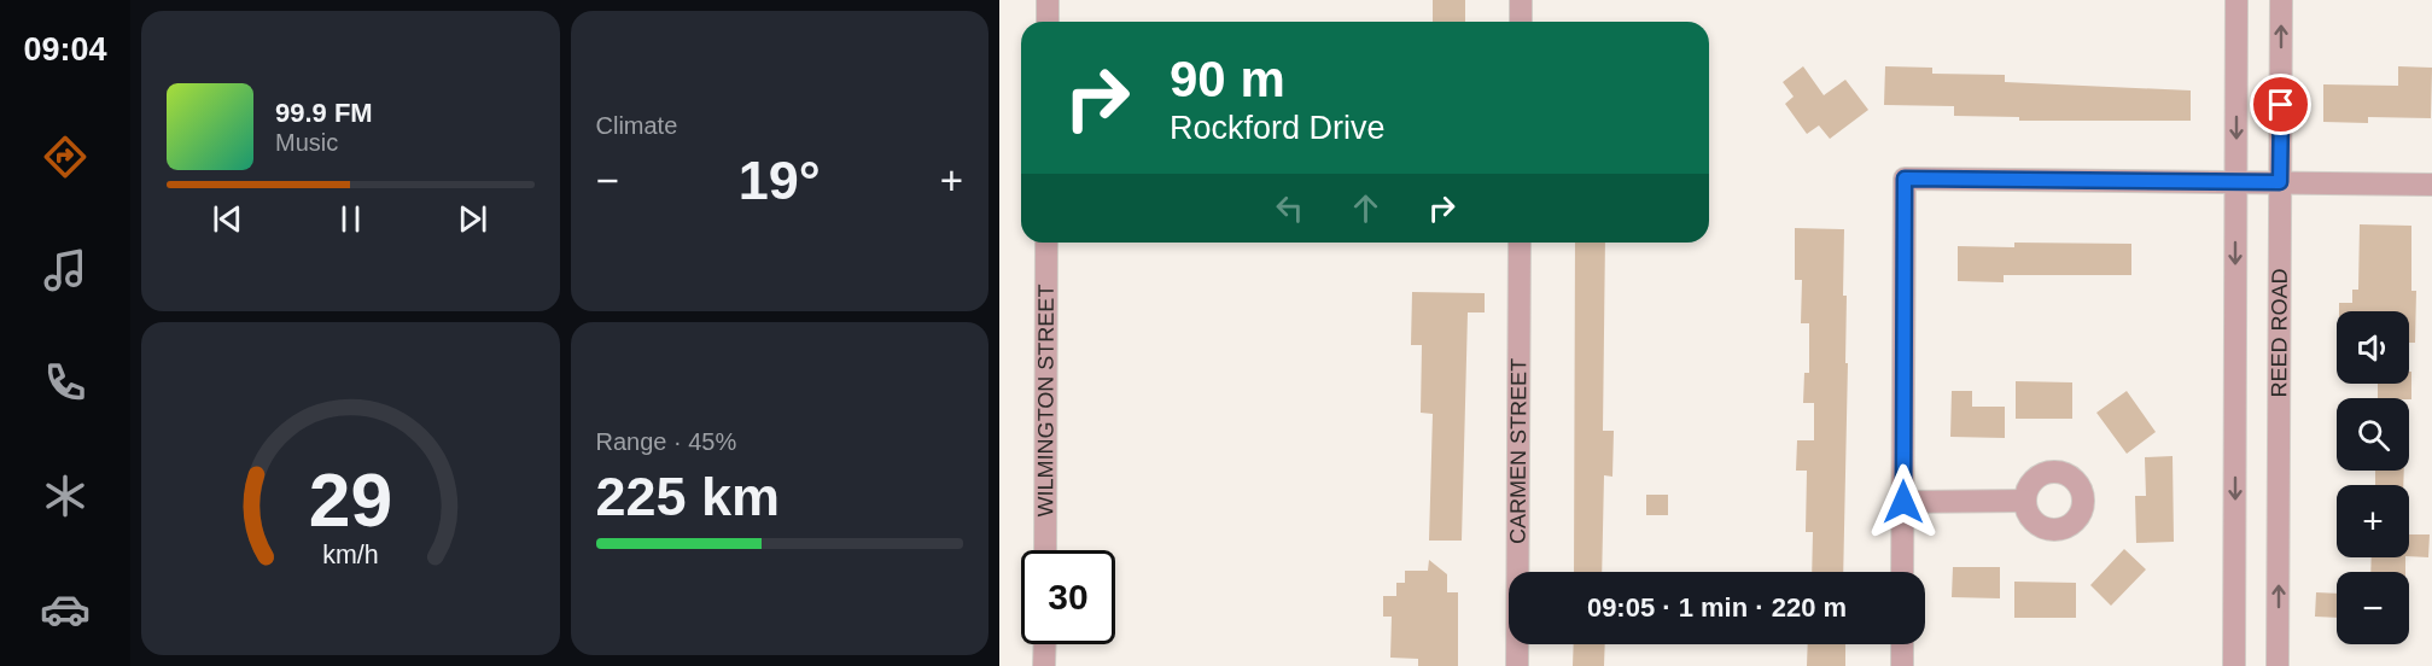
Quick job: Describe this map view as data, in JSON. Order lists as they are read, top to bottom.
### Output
{
  "streets": {
    "street": ["REED ROAD", "WILMINGTON STREET", "CARMEN STREET"]
  },
  "page": {
    "tabs": "09:04",
    "tile": [
      "Climate",
      ["Range · 45%", "225 km"]
    ],
    "turn": ["90 m", "Rockford Drive"],
    "song": ["99.9 FM", "Music"],
    "heat": ["−", "19°", "+"],
    "map_buttons": ["+", "−"],
    "limit": "30",
    "trip": "09:05 · 1 min · 220 m",
    "gauge": ["29", "km/h"]
  }
}
